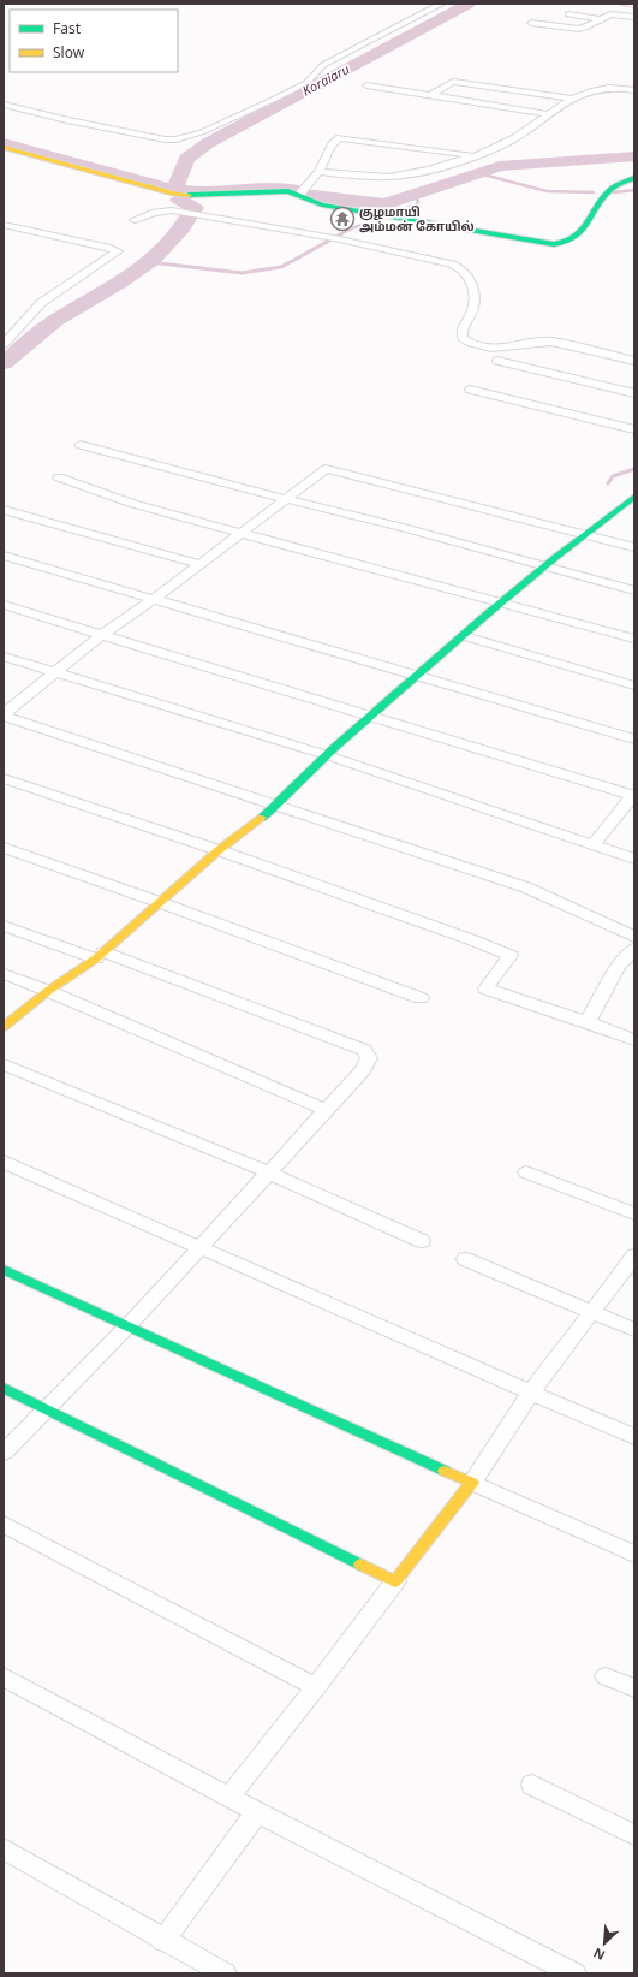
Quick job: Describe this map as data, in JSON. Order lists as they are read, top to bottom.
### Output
{
  "water": ["Koraiaru"],
  "places": {
    "temple": ["குழமாயி அம்மன் கோயில்"]
  },
  "legend": ["Fast", "Slow"],
  "north": "bottom left"
}
